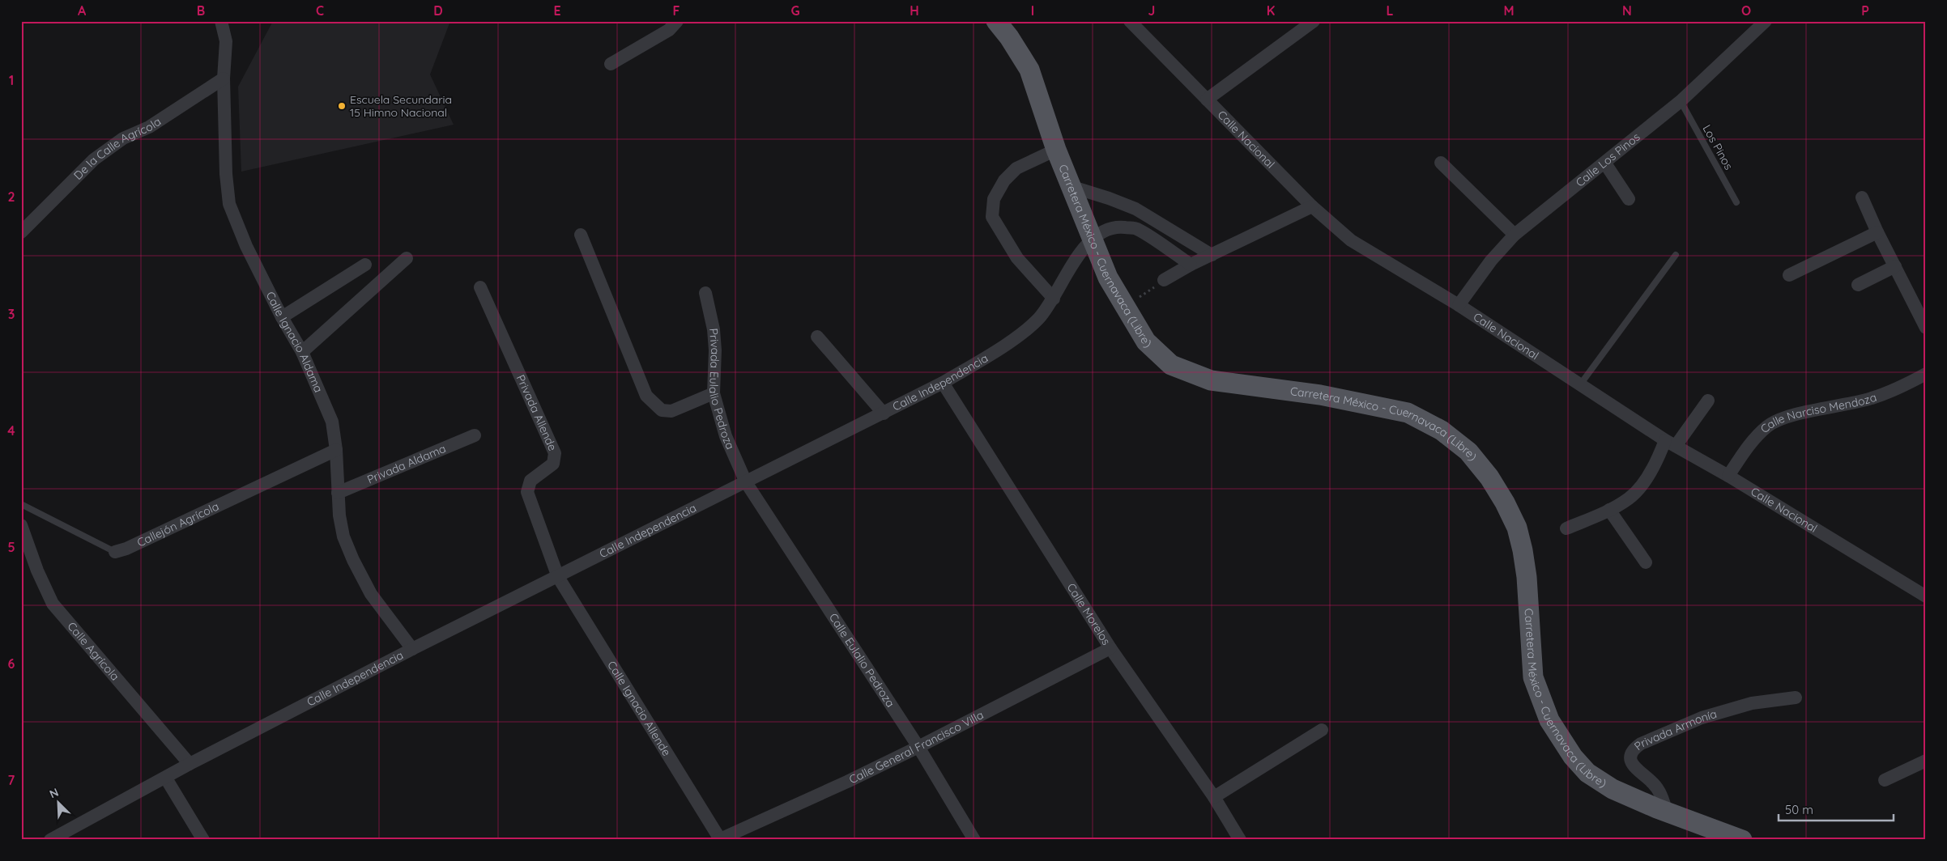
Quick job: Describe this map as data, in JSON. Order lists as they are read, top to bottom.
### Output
{
  "streets": {
    "main road": ["Carretera México - Cuernavaca (Libre)"],
    "street": [
      "Calle Nacional",
      "De la Calle Agrícola",
      "Calle Los Pinos",
      "Calle Ignacio Aldama",
      "Calle Independencia",
      "Privada Eulalio Pedroza",
      "Privada Allende",
      "Calle Narciso Mendoza",
      "Privada Aldama",
      "Callejón Agrícola",
      "Calle Morelos",
      "Calle Agrícola",
      "Calle Eulalio Pedroza",
      "Calle Ignacio Allende",
      "Privada Armonía",
      "Calle General Francisco Villa"
    ],
    "lane": ["Los Pinos"]
  },
  "crossings": [
    ["Calle Nacional", "Calle Los Pinos"],
    ["Calle Nacional", "Calle Narciso Mendoza"],
    ["Los Pinos", "Calle Los Pinos"],
    ["De la Calle Agrícola", "Calle Ignacio Aldama"],
    ["Carretera México - Cuernavaca (Libre)", "Privada Armonía"],
    ["Calle Ignacio Aldama", "Calle Independencia"],
    ["Calle Ignacio Aldama", "Privada Aldama"],
    ["Calle Ignacio Aldama", "Callejón Agrícola"],
    ["Calle Independencia", "Privada Eulalio Pedroza"],
    ["Calle Independencia", "Privada Allende"],
    ["Calle Independencia", "Calle Morelos"],
    ["Calle Independencia", "Calle Agrícola"],
    ["Calle Independencia", "Calle Eulalio Pedroza"],
    ["Calle Independencia", "Calle Ignacio Allende"],
    ["Privada Eulalio Pedroza", "Calle Eulalio Pedroza"],
    ["Privada Allende", "Calle Ignacio Allende"],
    ["Calle Morelos", "Calle General Francisco Villa"],
    ["Calle Eulalio Pedroza", "Calle General Francisco Villa"],
    ["Calle Ignacio Allende", "Calle General Francisco Villa"]
  ],
  "places": ["Escuela Secundaria 15 Himno Nacional"],
  "scale_bar": "50 m",
  "north": "top left",
  "grid": {
    "columns": [
      "A",
      "B",
      "C",
      "D",
      "E",
      "F",
      "G",
      "H",
      "I",
      "J",
      "K",
      "L",
      "M",
      "N",
      "O",
      "P"
    ],
    "rows": [
      "1",
      "2",
      "3",
      "4",
      "5",
      "6",
      "7"
    ]
  }
}
